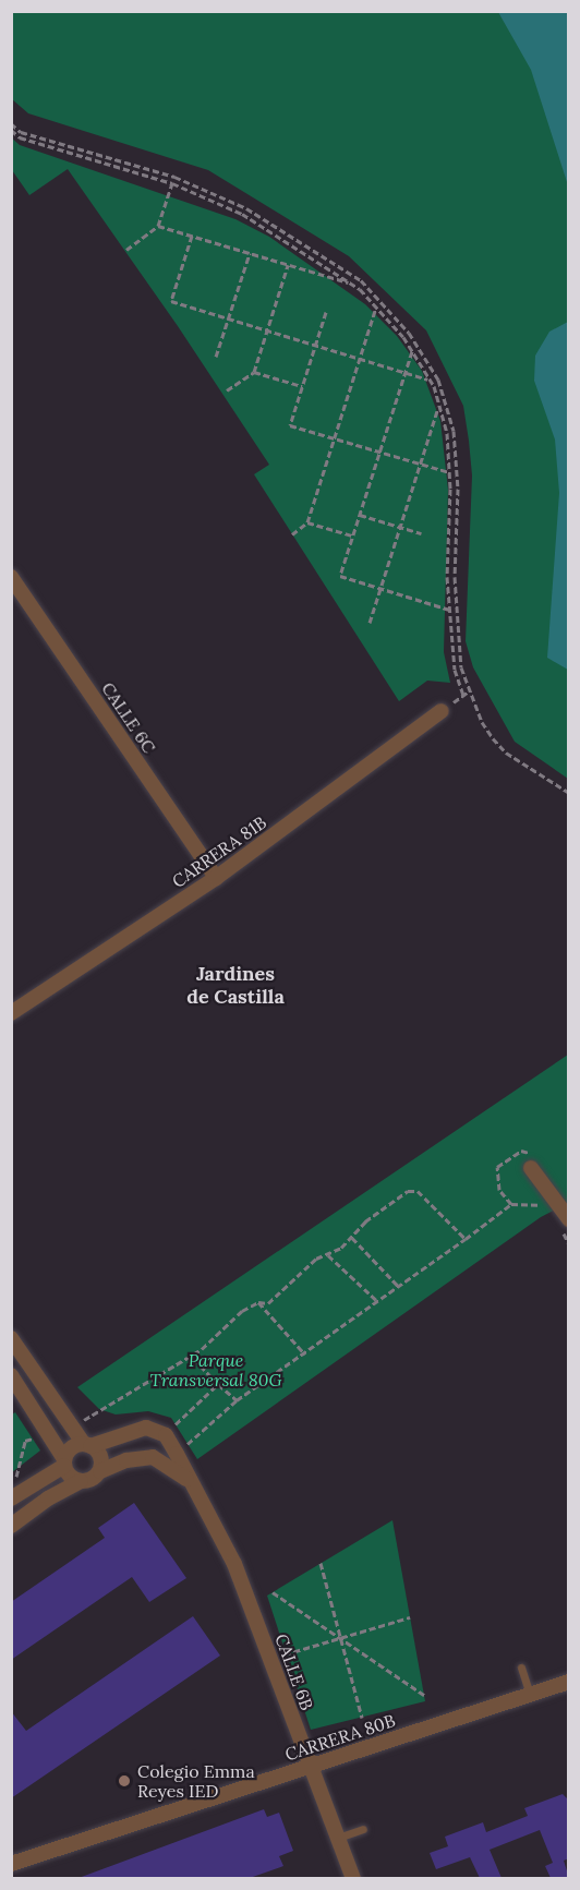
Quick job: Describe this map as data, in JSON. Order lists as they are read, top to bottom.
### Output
{
  "streets": {
    "street": [
      "CALLE 6C",
      "CARRERA 81B",
      "CALLE 6B",
      "CARRERA 80B"
    ]
  },
  "crossings": [
    ["CALLE 6C", "CARRERA 81B"],
    ["CALLE 6B", "CARRERA 80B"]
  ],
  "districts": ["Jardines de Castilla"],
  "parks": ["Parque Transversal 80G"],
  "places": ["Colegio Emma Reyes IED"]
}
